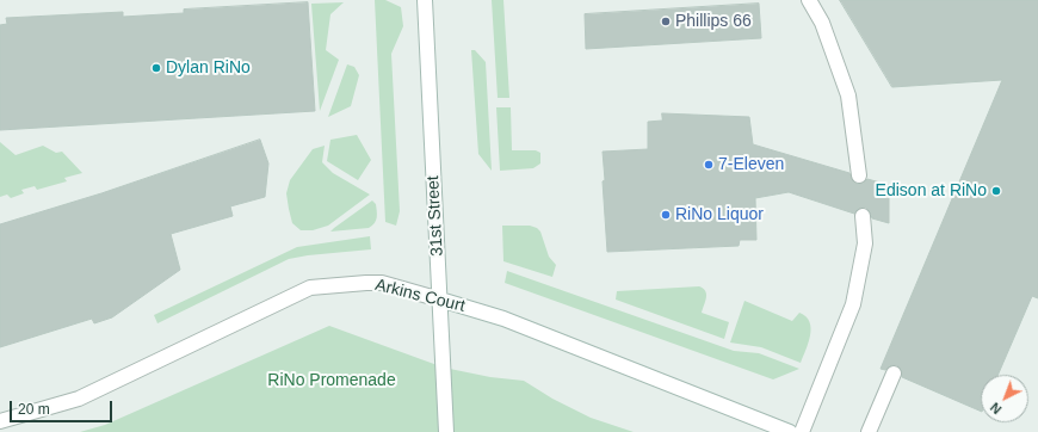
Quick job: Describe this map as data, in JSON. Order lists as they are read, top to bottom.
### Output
{
  "streets": {
    "street": ["31st Street", "Arkins Court"]
  },
  "crossings": [
    ["31st Street", "Arkins Court"]
  ],
  "parks": ["RiNo Promenade"],
  "places": [
    "Phillips 66",
    "Dylan RiNo",
    "7-Eleven",
    "Edison at RiNo",
    "RiNo Liquor"
  ],
  "scale_bar": "20 m",
  "north": "bottom left"
}
